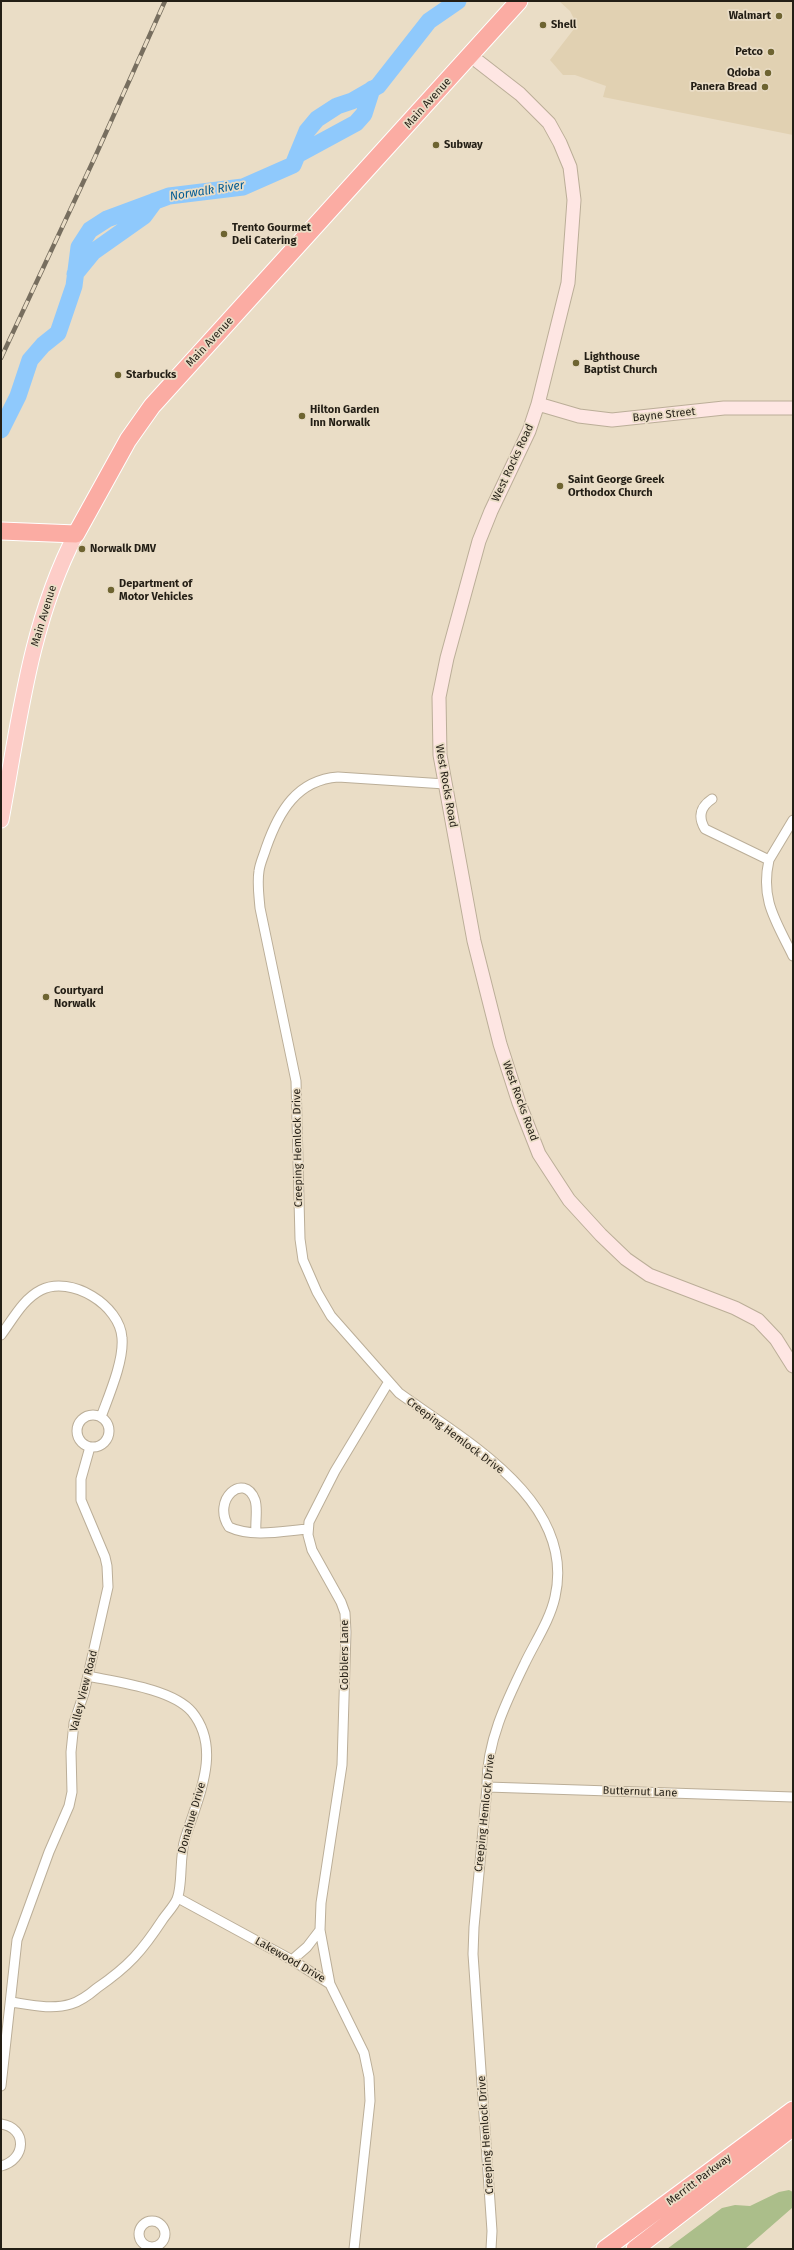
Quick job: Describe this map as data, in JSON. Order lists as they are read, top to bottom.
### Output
{
  "streets": {
    "highway": ["Main Avenue", "Merritt Parkway"],
    "main road": ["Bayne Street", "West Rocks Road"],
    "street": [
      "Creeping Hemlock Drive",
      "Cobblers Lane",
      "Valley View Road",
      "Butternut Lane",
      "Donahue Drive",
      "Lakewood Drive"
    ]
  },
  "crossings": [
    ["Main Avenue", "West Rocks Road"],
    ["Bayne Street", "West Rocks Road"],
    ["West Rocks Road", "Creeping Hemlock Drive"],
    ["Creeping Hemlock Drive", "Butternut Lane"],
    ["Cobblers Lane", "Lakewood Drive"],
    ["Valley View Road", "Donahue Drive"],
    ["Donahue Drive", "Lakewood Drive"]
  ],
  "water": ["Norwalk River"],
  "places": [
    "Walmart",
    "Shell",
    "Petco",
    "Qdoba",
    "Panera Bread",
    "Subway",
    "Trento Gourmet Deli Catering",
    "Lighthouse Baptist Church",
    "Starbucks",
    "Hilton Garden Inn Norwalk",
    "Saint George Greek Orthodox Church",
    "Norwalk DMV",
    "Department of Motor Vehicles",
    "Courtyard Norwalk"
  ]
}
